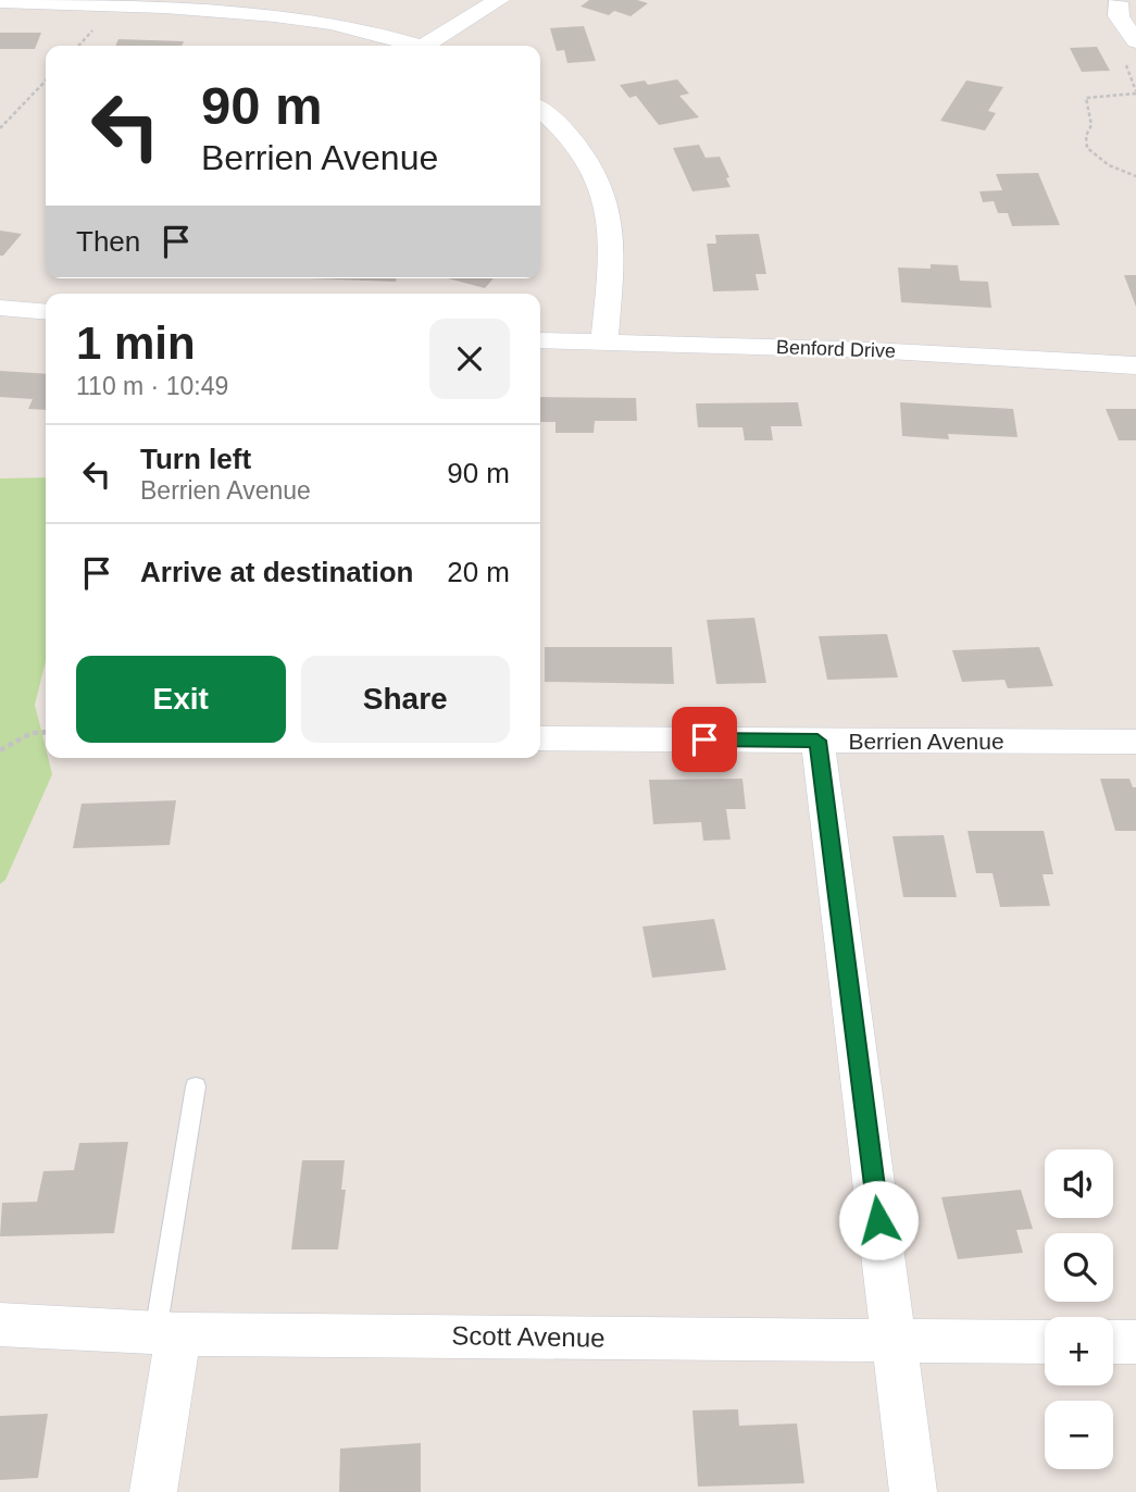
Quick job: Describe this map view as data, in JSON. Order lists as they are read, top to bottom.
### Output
{
  "streets": {
    "street": ["Benford Drive", "Berrien Avenue", "Scott Avenue"]
  },
  "page": {
    "turn": ["90 m", "Berrien Avenue"],
    "then": "Then",
    "heading": ["1 min", "110 m · 10:49"],
    "list": [
      {
        "name": "Turn left",
        "note": "Berrien Avenue",
        "value": "90 m"
      },
      {
        "name": "Arrive at destination",
        "value": "20 m"
      }
    ],
    "buttons": ["Exit", "Share"],
    "map_buttons": ["+", "−"]
  }
}
